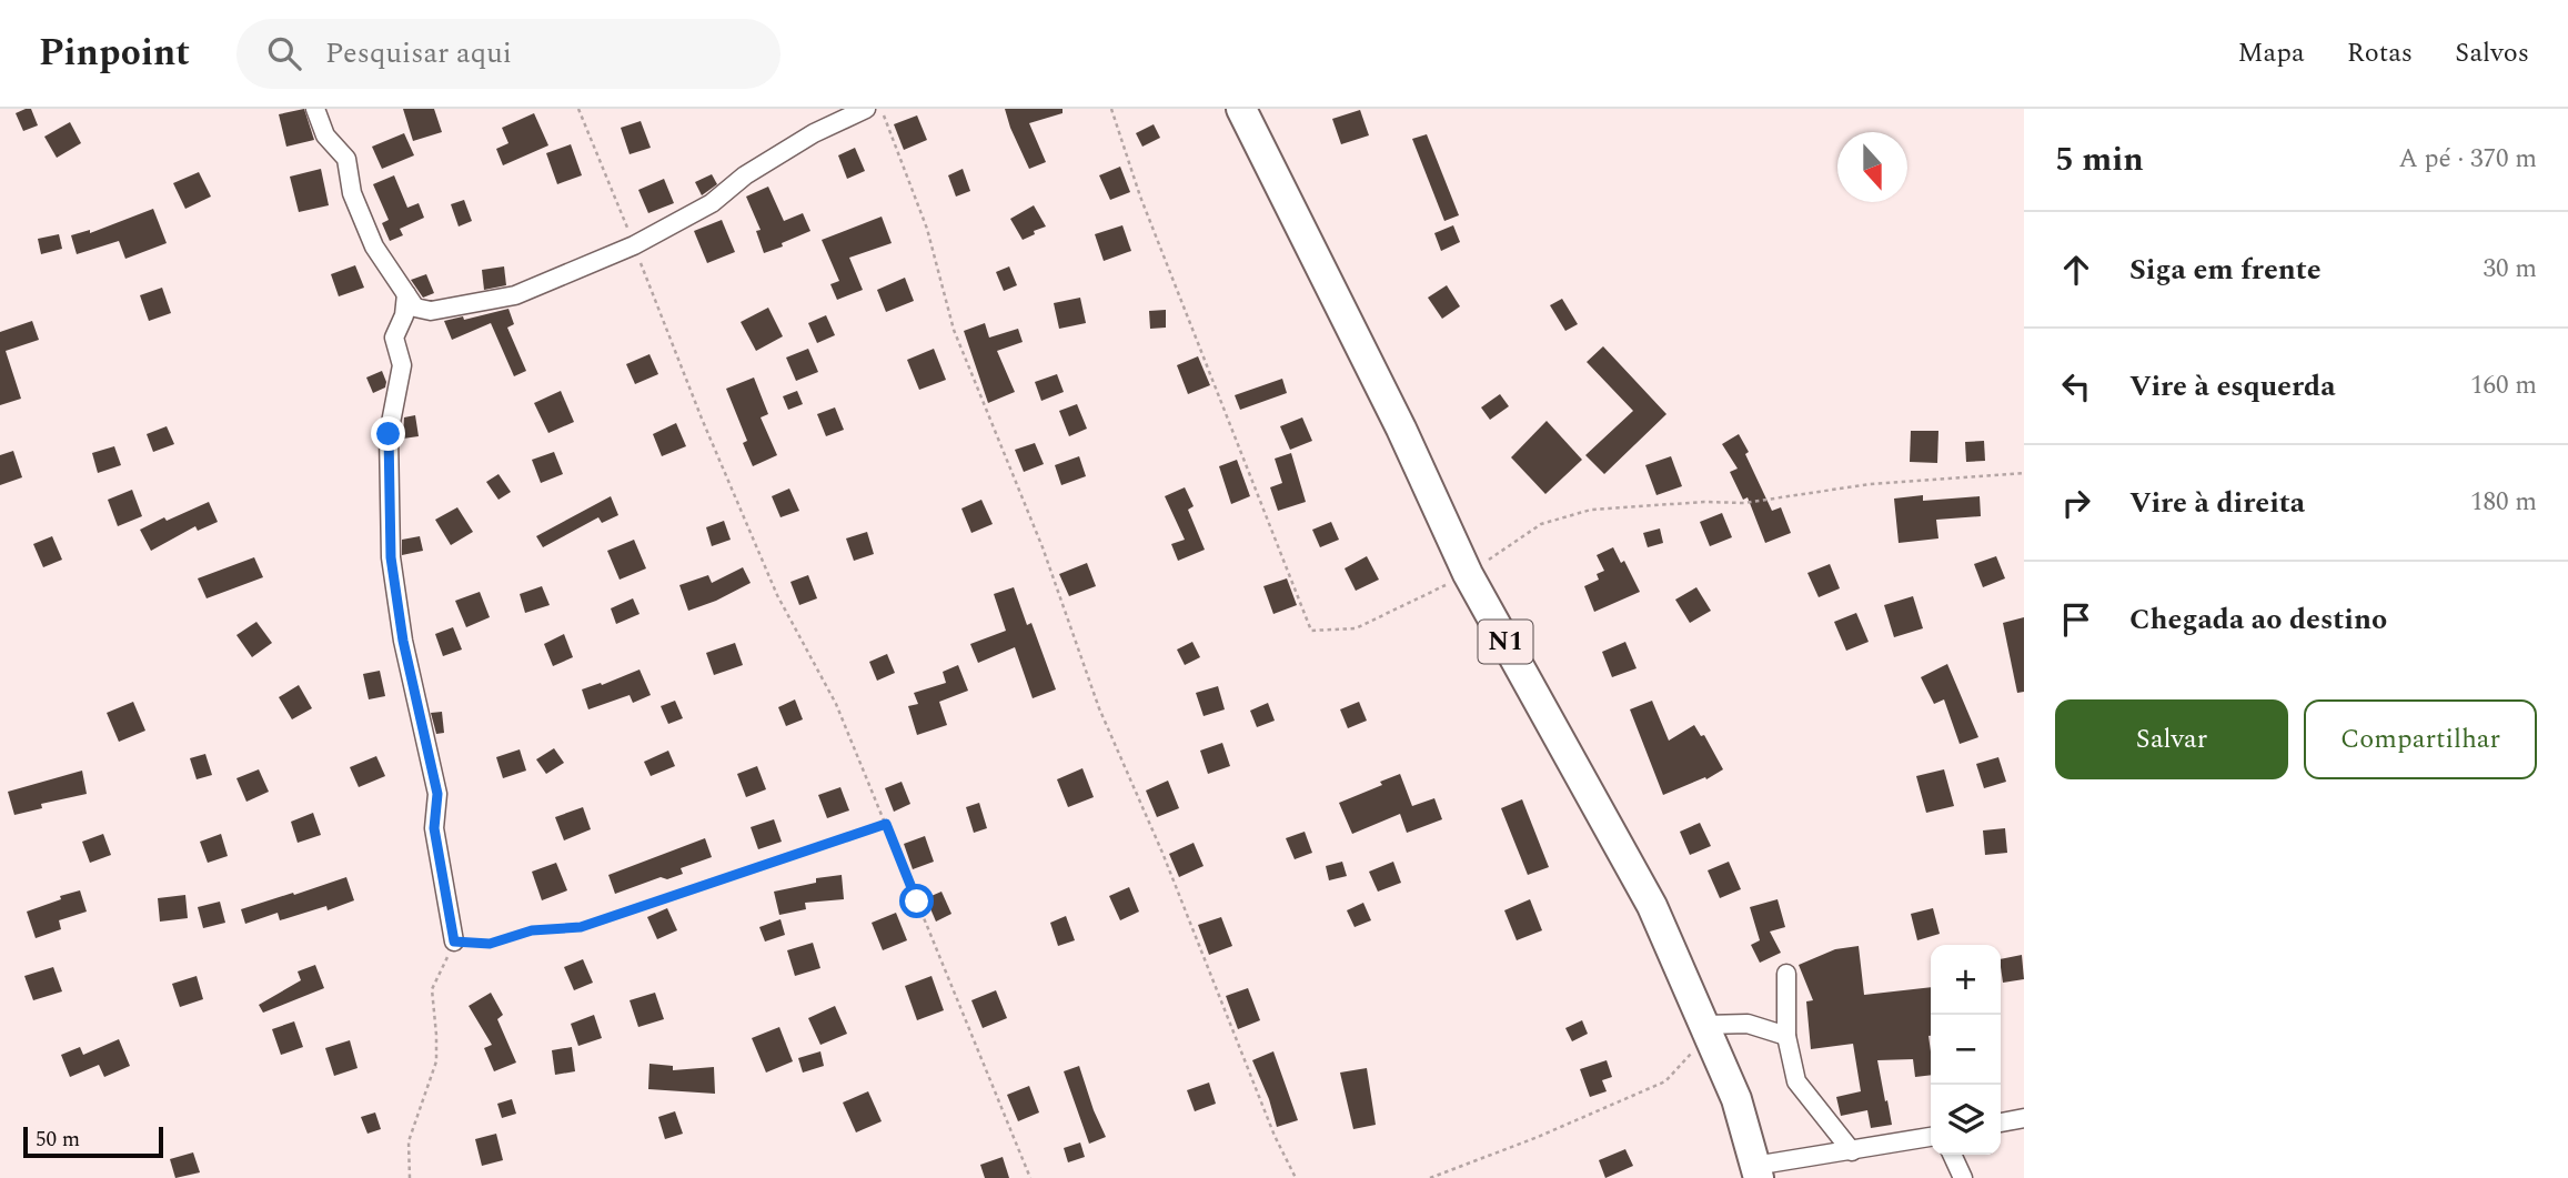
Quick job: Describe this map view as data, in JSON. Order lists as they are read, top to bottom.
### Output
{
  "streets": {
    "highway": ["N1"]
  },
  "scale_bar": "50 m",
  "north": "bottom",
  "page": {
    "header": "Pinpoint",
    "search": "Pesquisar aqui",
    "nav": ["Mapa", "Rotas", "Salvos"],
    "heading": ["5 min", "A pé · 370 m"],
    "list": [
      ["Siga em frente", "30 m"],
      ["Vire à esquerda", "160 m"],
      ["Vire à direita", "180 m"],
      "Chegada ao destino"
    ],
    "buttons": ["Salvar", "Compartilhar"],
    "map_buttons": ["+", "−"],
    "scale": "50 m"
  }
}
